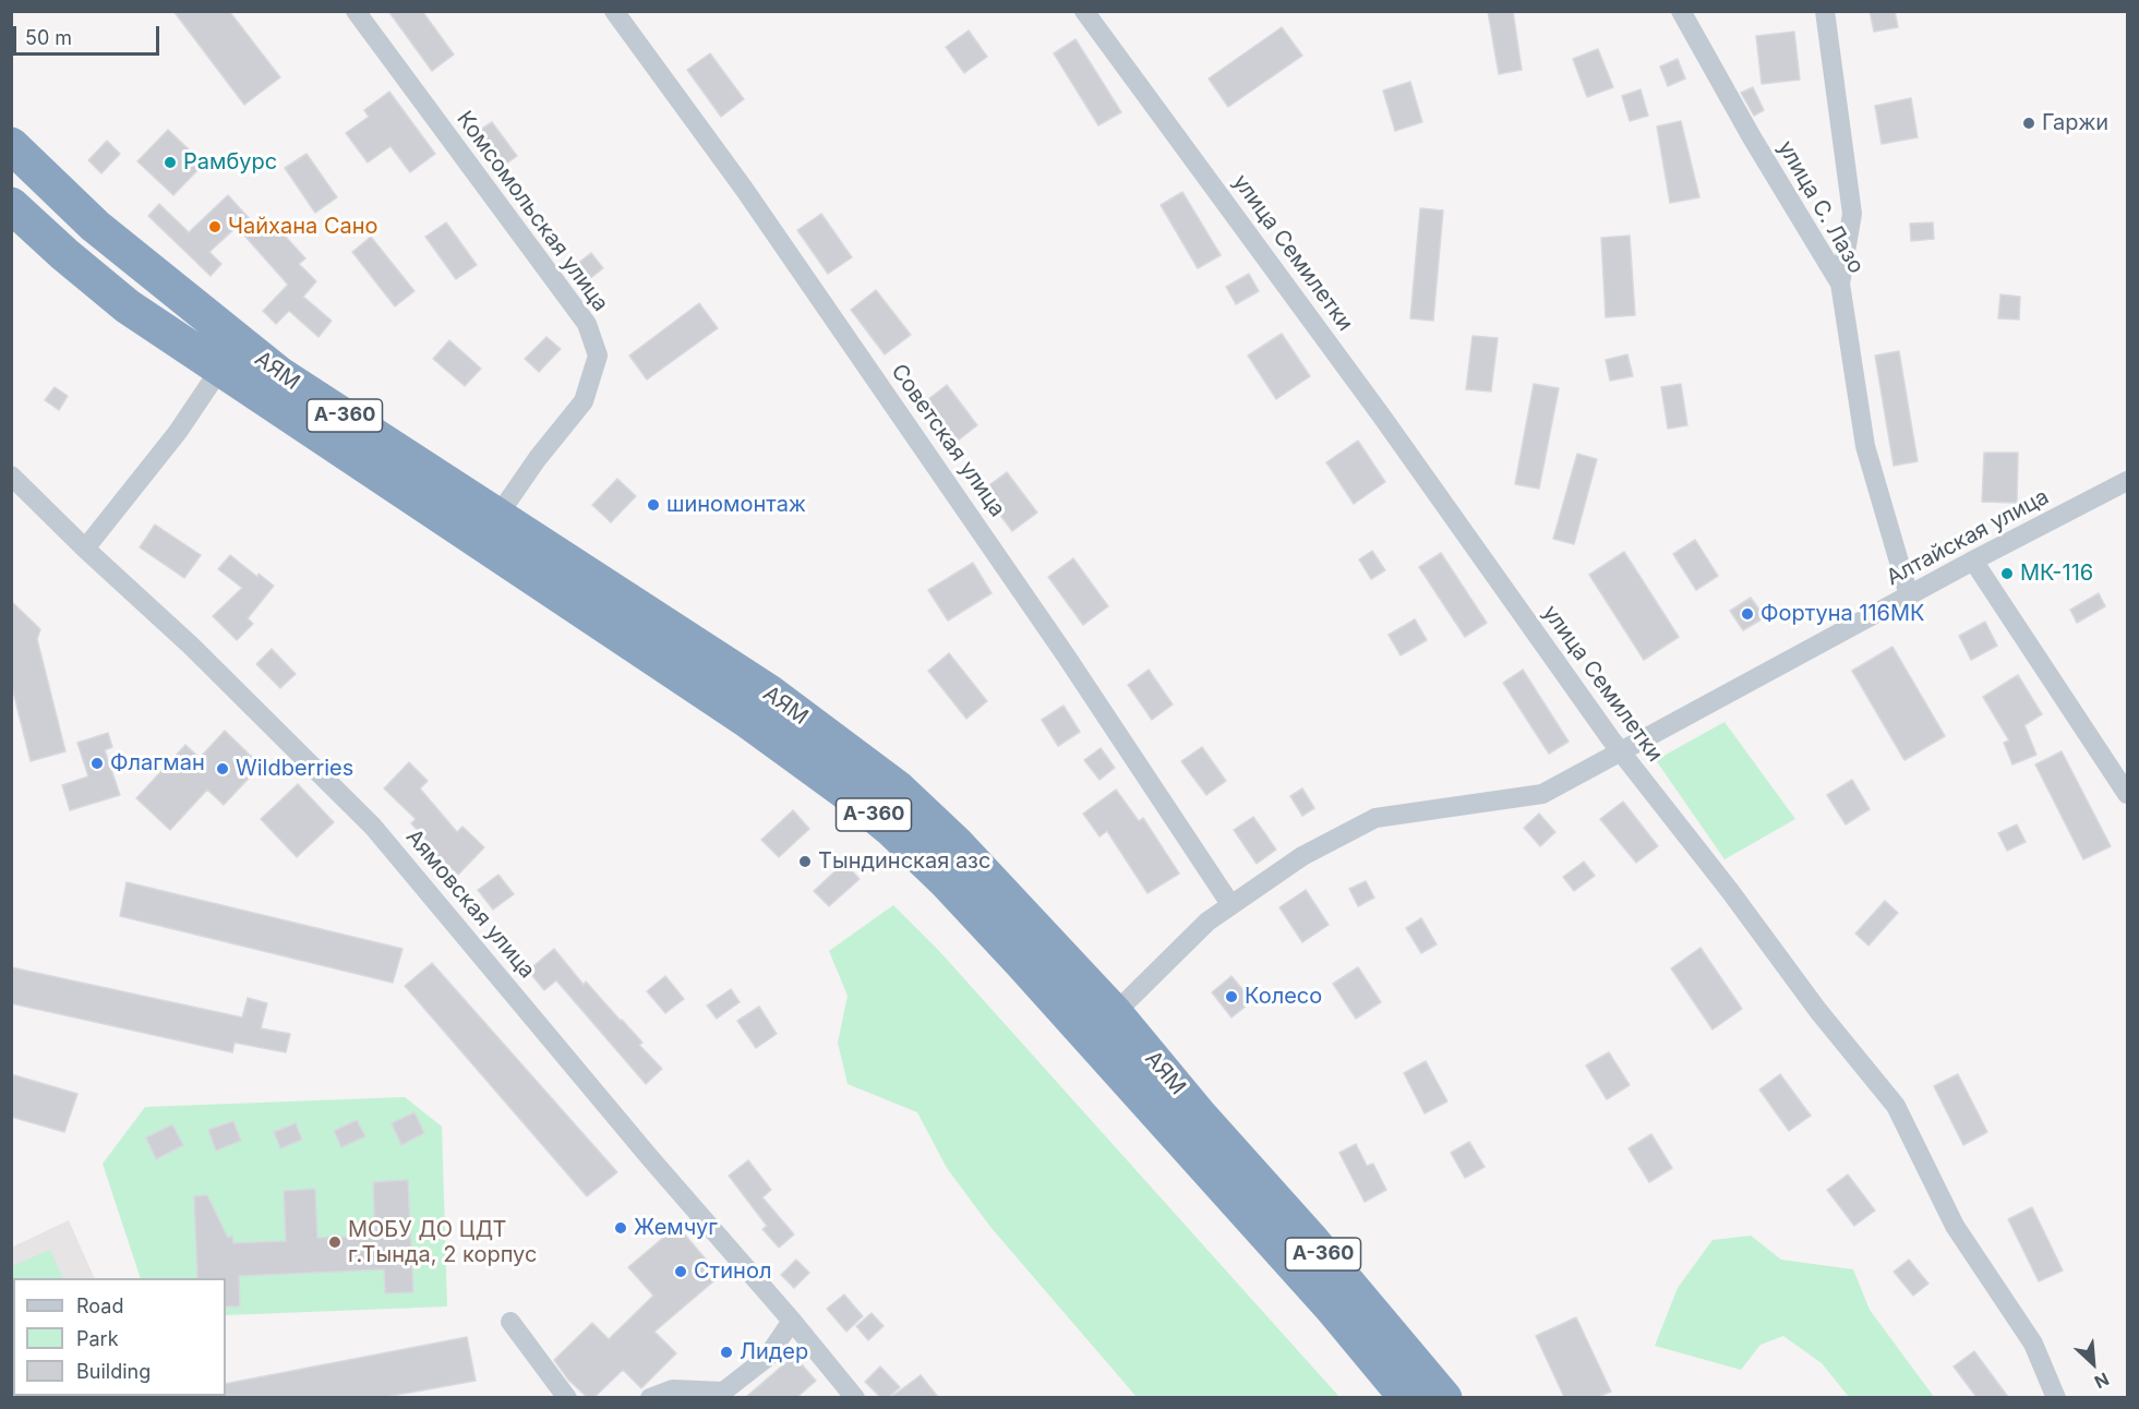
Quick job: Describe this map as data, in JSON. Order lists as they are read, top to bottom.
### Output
{
  "streets": {
    "highway": ["АЯМ", "А-360"],
    "street": [
      "улица С. Лазо",
      "Комсомольская улица",
      "улица Семилетки",
      "Советская улица",
      "Алтайская улица",
      "Аямовская улица"
    ]
  },
  "crossings": [
    ["улица С. Лазо", "Алтайская улица"],
    ["Комсомольская улица", "АЯМ"],
    ["улица Семилетки", "Алтайская улица"],
    ["АЯМ", "Алтайская улица"],
    ["Советская улица", "Алтайская улица"]
  ],
  "places": [
    "Гаржи",
    "Рамбурс",
    "Чайхана Сано",
    "шиномонтаж",
    "МК-116",
    "Фортуна 116МК",
    "Флагман",
    "Wildberries",
    "Тындинская азс",
    "Колесо",
    "Жемчуг",
    "МОБУ ДО ЦДТ г.Тында, 2 корпус",
    "Стинол",
    "Лидер"
  ],
  "legend": ["Road", "Park", "Building"],
  "scale_bar": "50 m",
  "north": "bottom right"
}
